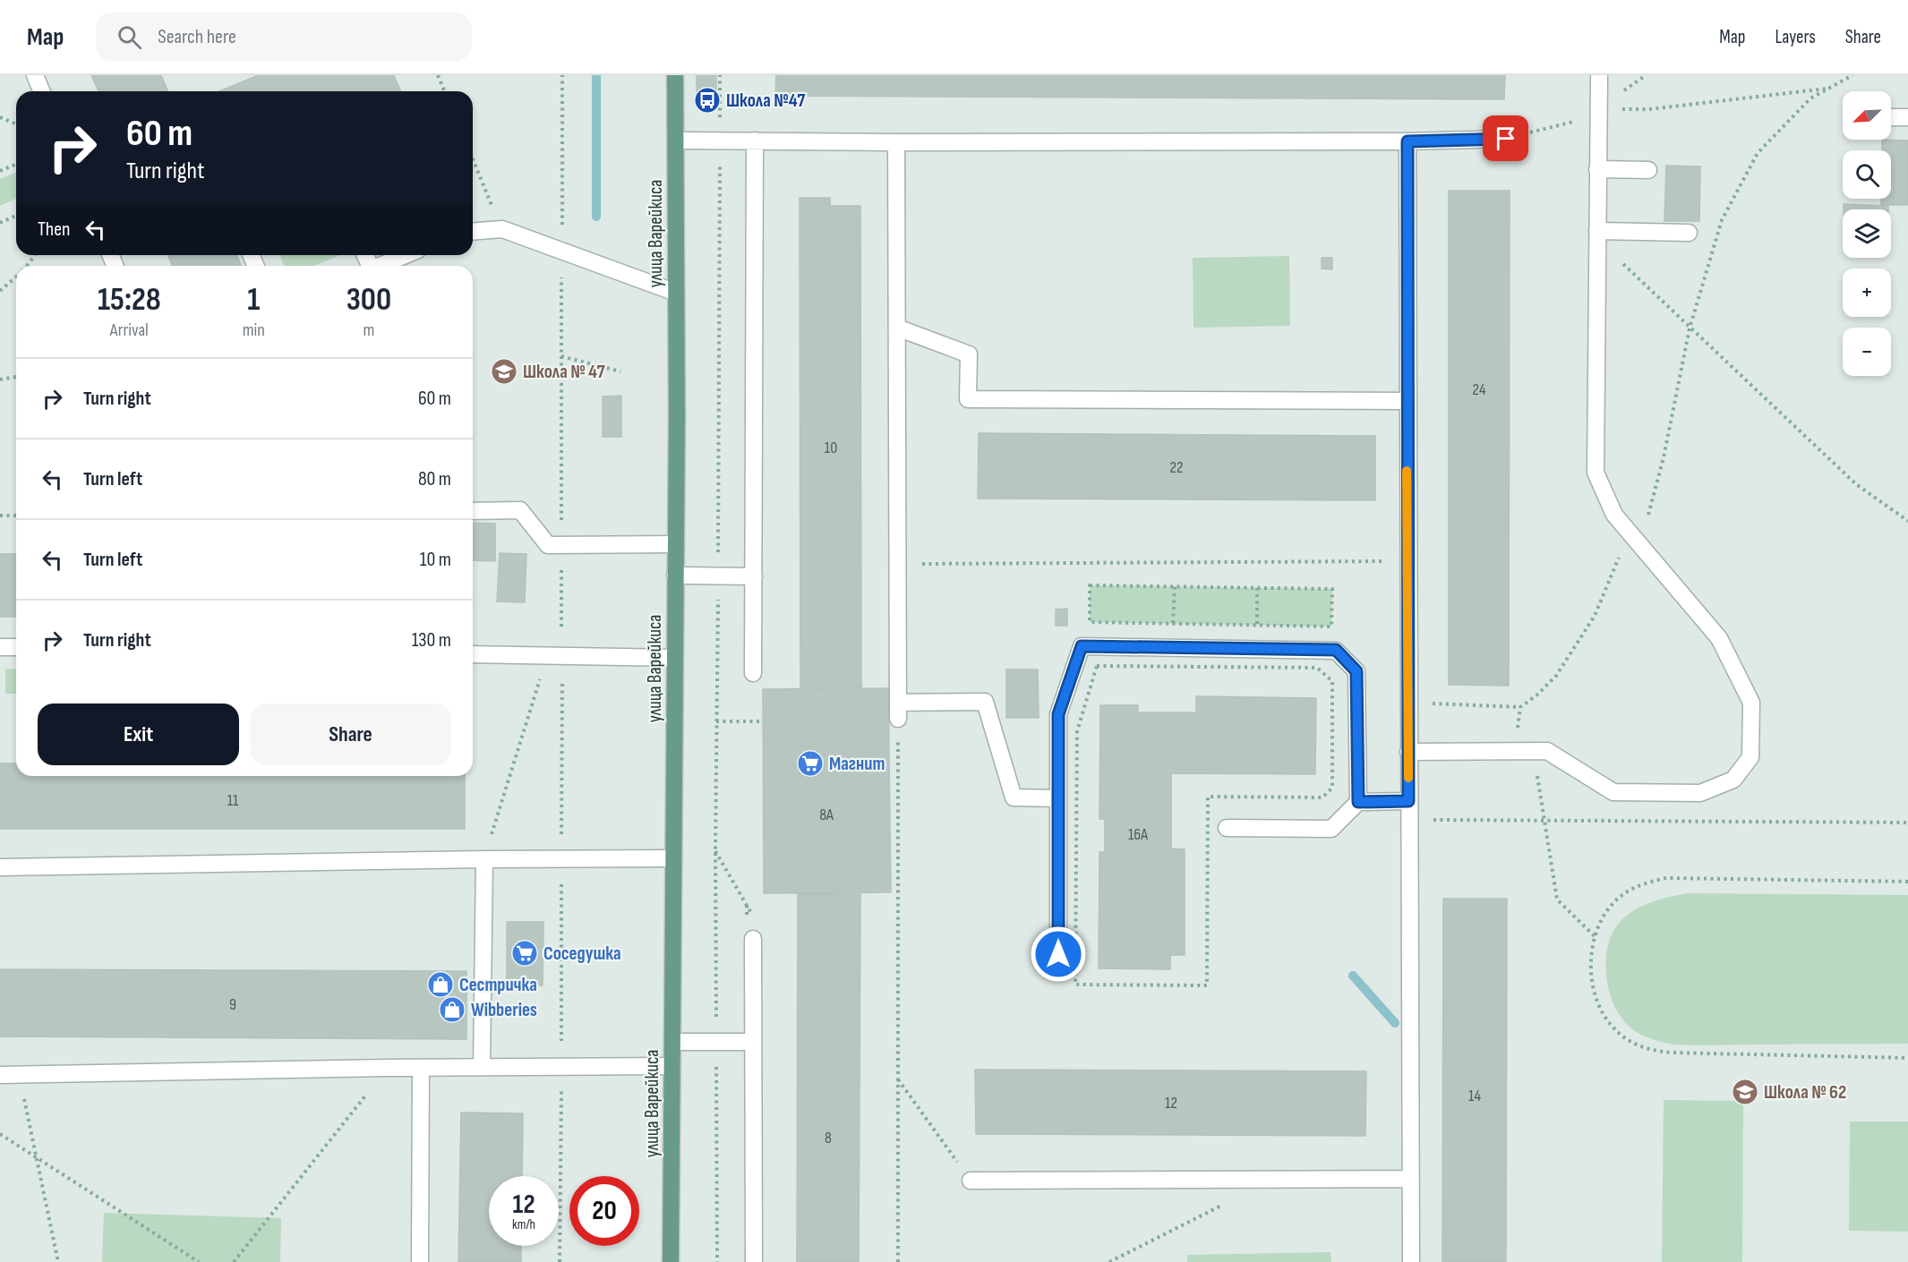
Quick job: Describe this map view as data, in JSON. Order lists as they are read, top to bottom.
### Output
{
  "streets": {
    "main road": ["улица Варейкиса"]
  },
  "places": {
    "bus stop": ["Школа №47"],
    "school or university": ["Школа № 47", "Школа № 62"],
    "supermarket": ["Магнит", "Соседушка"],
    "shop": ["Сестричка", "Wibberies"]
  },
  "house_numbers": [
    "24",
    "10",
    "22",
    "11",
    "8А",
    "16А",
    "9",
    "14",
    "12",
    "8"
  ],
  "north": "bottom left",
  "page": {
    "header": "Map",
    "search": "Search here",
    "nav": ["Map", "Layers", "Share"],
    "map_buttons": ["+", "−"],
    "turn": ["60 m", "Turn right"],
    "then": "Then",
    "eta": [
      "15:28",
      "Arrival",
      "1",
      "min",
      "300",
      "m"
    ],
    "list": [
      {
        "name": "Turn right",
        "value": "60 m"
      },
      {
        "name": "Turn left",
        "value": "80 m"
      },
      {
        "name": "Turn left",
        "value": "10 m"
      },
      {
        "name": "Turn right",
        "value": "130 m"
      }
    ],
    "buttons": ["Exit", "Share"],
    "speed": "12 km/h",
    "limit": "20"
  }
}
